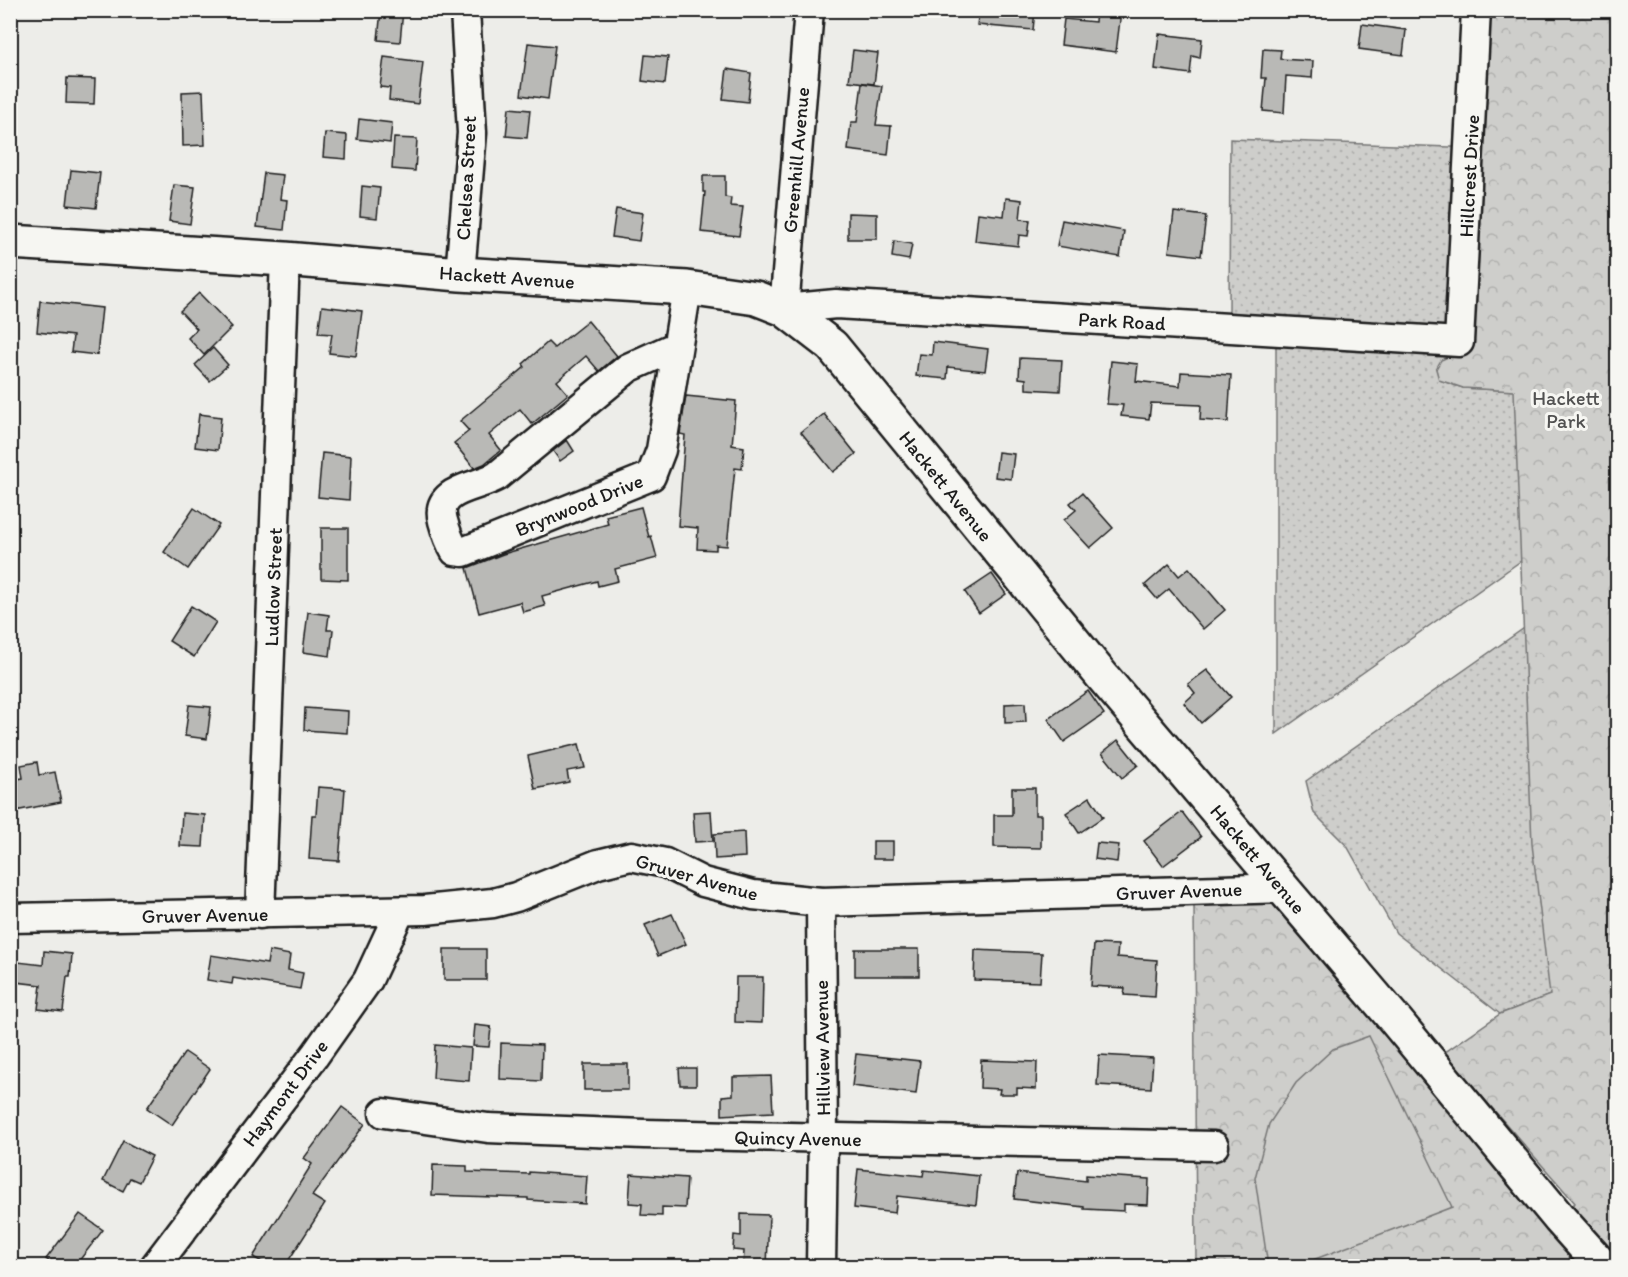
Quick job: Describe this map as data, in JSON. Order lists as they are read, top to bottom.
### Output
{
  "streets": {
    "main road": ["Hackett Avenue"],
    "street": [
      "Greenhill Avenue",
      "Hillcrest Drive",
      "Chelsea Street",
      "Park Road",
      "Brynwood Drive",
      "Ludlow Street",
      "Gruver Avenue",
      "Hillview Avenue",
      "Haymont Drive",
      "Quincy Avenue"
    ]
  },
  "crossings": [
    ["Greenhill Avenue", "Hackett Avenue"],
    ["Greenhill Avenue", "Park Road"],
    ["Hillcrest Drive", "Park Road"],
    ["Chelsea Street", "Hackett Avenue"],
    ["Hackett Avenue", "Park Road"],
    ["Hackett Avenue", "Brynwood Drive"],
    ["Hackett Avenue", "Ludlow Street"],
    ["Hackett Avenue", "Gruver Avenue"],
    ["Ludlow Street", "Gruver Avenue"],
    ["Gruver Avenue", "Hillview Avenue"],
    ["Gruver Avenue", "Haymont Drive"],
    ["Hillview Avenue", "Quincy Avenue"]
  ],
  "parks": ["Hackett Park"]
}
